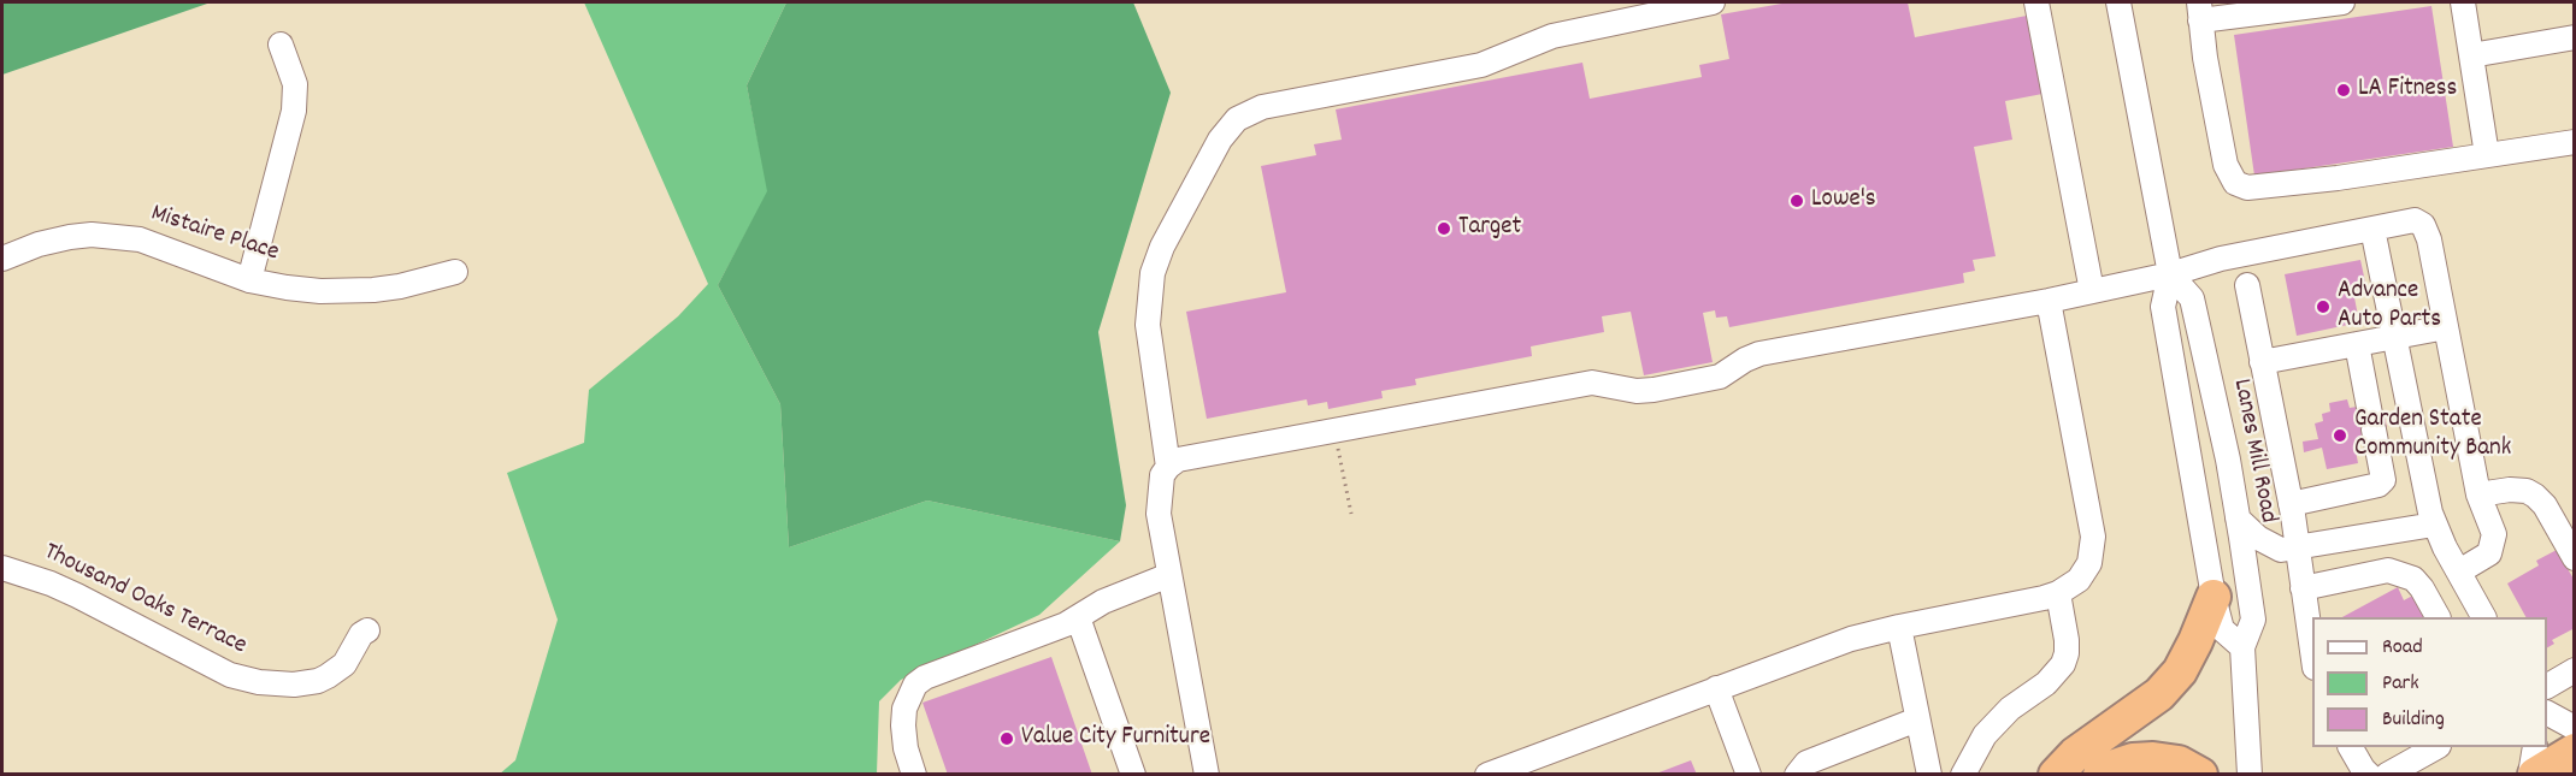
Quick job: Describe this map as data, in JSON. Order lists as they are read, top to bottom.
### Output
{
  "streets": {
    "street": ["Mistaire Place", "Lanes Mill Road", "Thousand Oaks Terrace"]
  },
  "places": [
    "LA Fitness",
    "Lowe's",
    "Target",
    "Advance Auto Parts",
    "Garden State Community Bank",
    "Value City Furniture"
  ],
  "legend": ["Road", "Park", "Building"]
}
